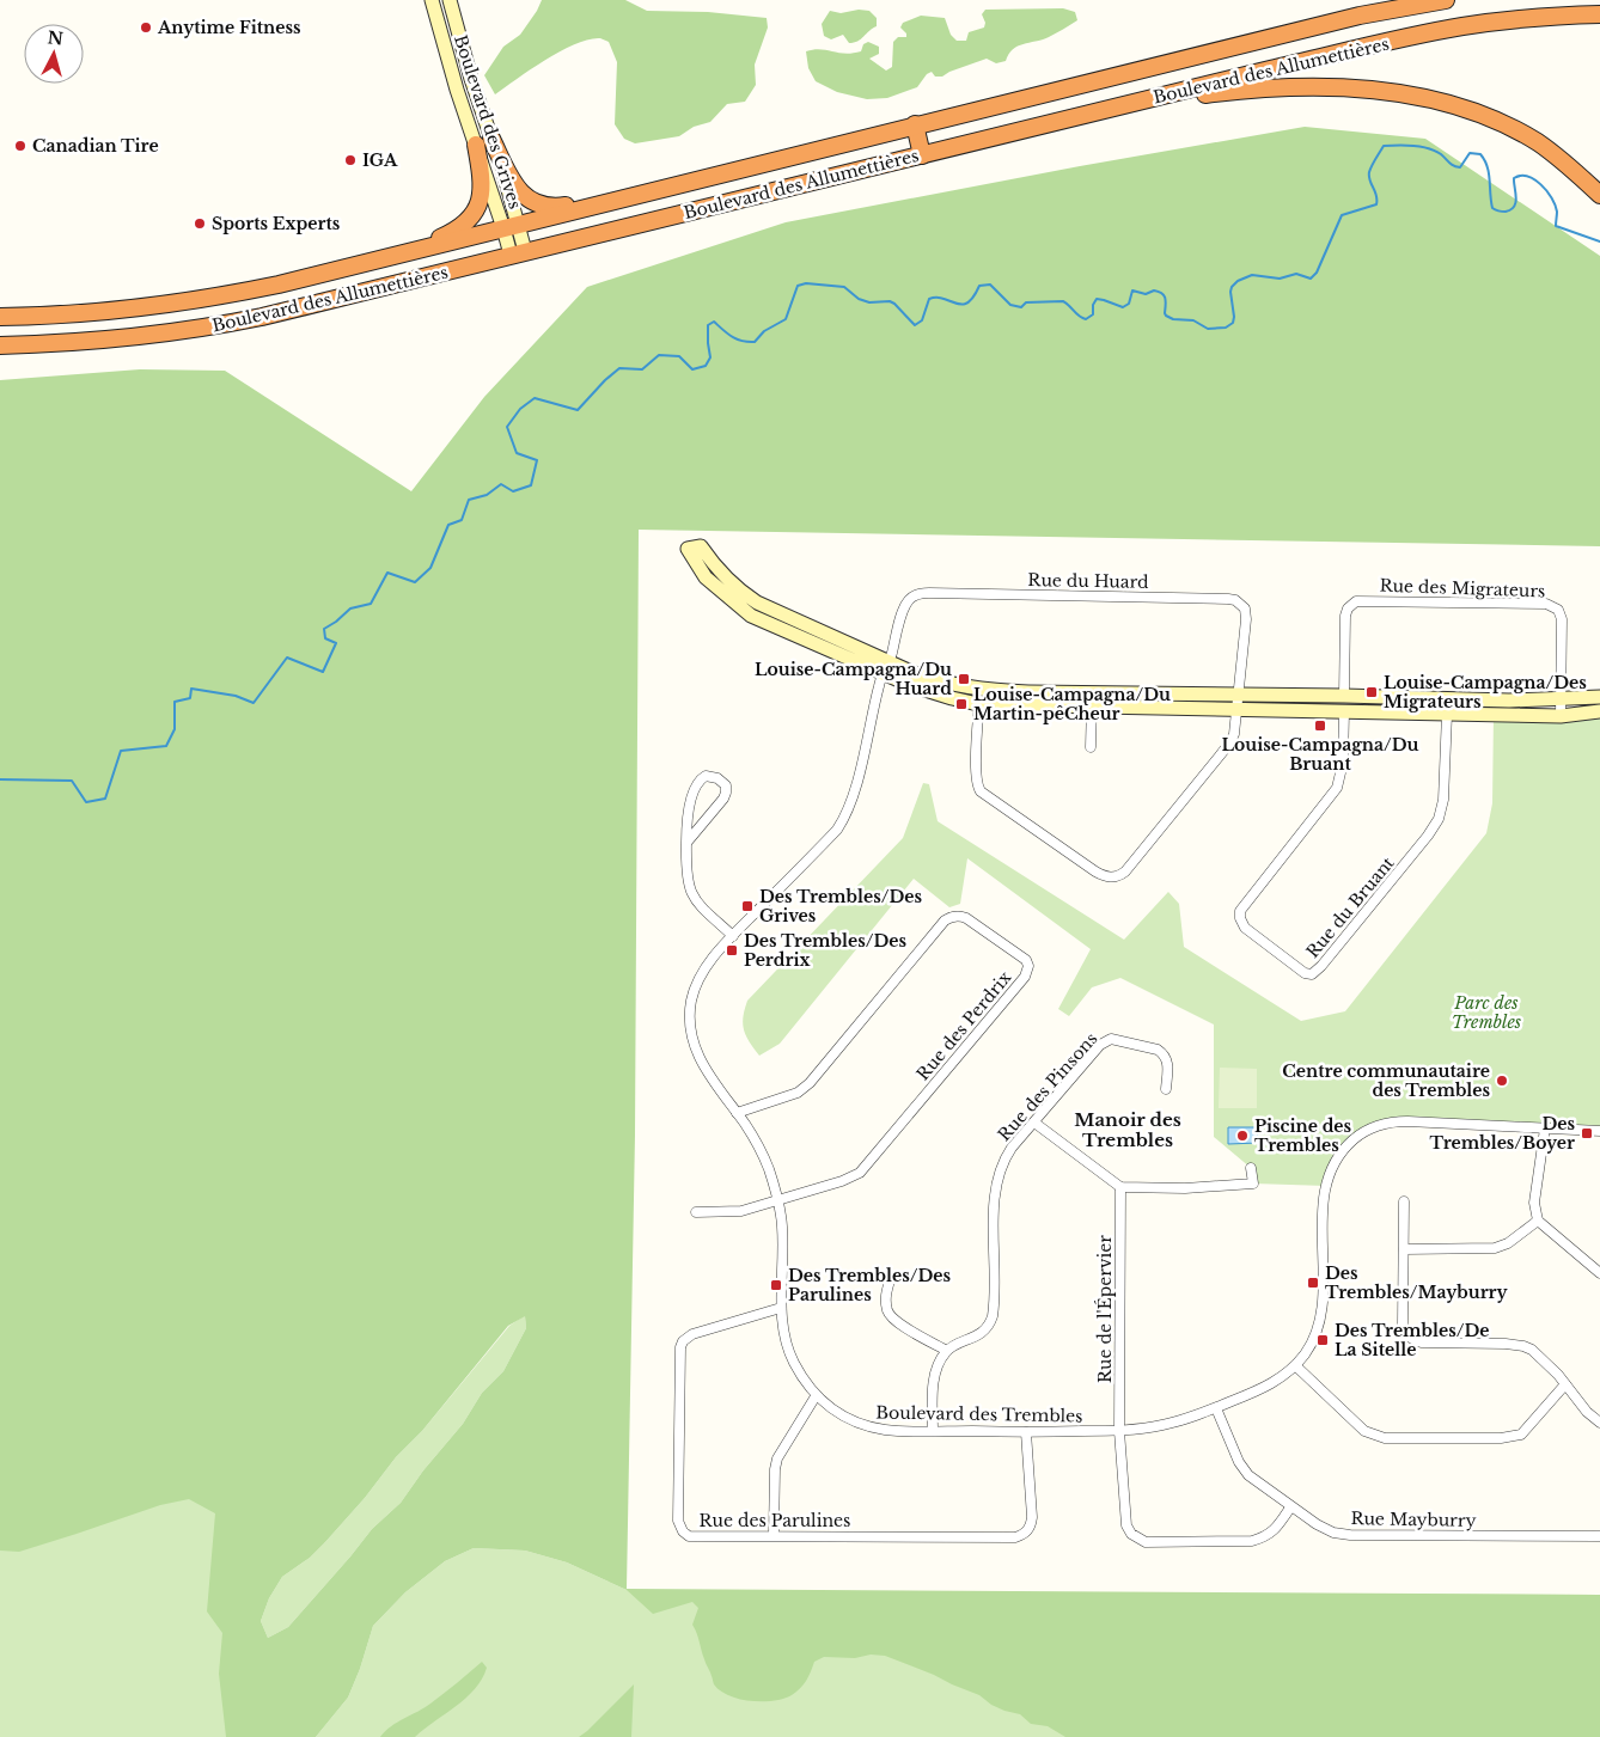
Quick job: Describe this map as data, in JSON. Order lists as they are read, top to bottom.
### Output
{
  "streets": {
    "highway": ["Boulevard des Allumettières"],
    "street": [
      "Boulevard des Grives",
      "Rue du Huard",
      "Rue des Migrateurs",
      "Rue du Bruant",
      "Rue des Perdrix",
      "Rue des Pinsons",
      "Rue de l'Épervier",
      "Boulevard des Trembles",
      "Rue Mayburry",
      "Rue des Parulines"
    ]
  },
  "crossings": [
    ["Boulevard des Allumettières", "Boulevard des Grives"],
    ["Rue du Huard", "Boulevard des Trembles"],
    ["Rue des Perdrix", "Boulevard des Trembles"],
    ["Rue de l'Épervier", "Boulevard des Trembles"],
    ["Rue de l'Épervier", "Rue Mayburry"],
    ["Boulevard des Trembles", "Rue Mayburry"],
    ["Boulevard des Trembles", "Rue des Parulines"]
  ],
  "districts": ["Manoir des Trembles"],
  "parks": ["Parc des Trembles"],
  "places": {
    "other": [
      "Anytime Fitness",
      "Canadian Tire",
      "IGA",
      "Sports Experts",
      "Centre communautaire des Trembles",
      "Piscine des Trembles"
    ],
    "transit": [
      "Louise-Campagna/Du Huard",
      "Louise-Campagna/Des Migrateurs",
      "Louise-Campagna/Du Martin-pêCheur",
      "Louise-Campagna/Du Bruant",
      "Des Trembles/Des Grives",
      "Des Trembles/Des Perdrix",
      "Des Trembles/Boyer",
      "Des Trembles/Mayburry",
      "Des Trembles/Des Parulines",
      "Des Trembles/De La Sitelle"
    ]
  },
  "north": "top"
}
